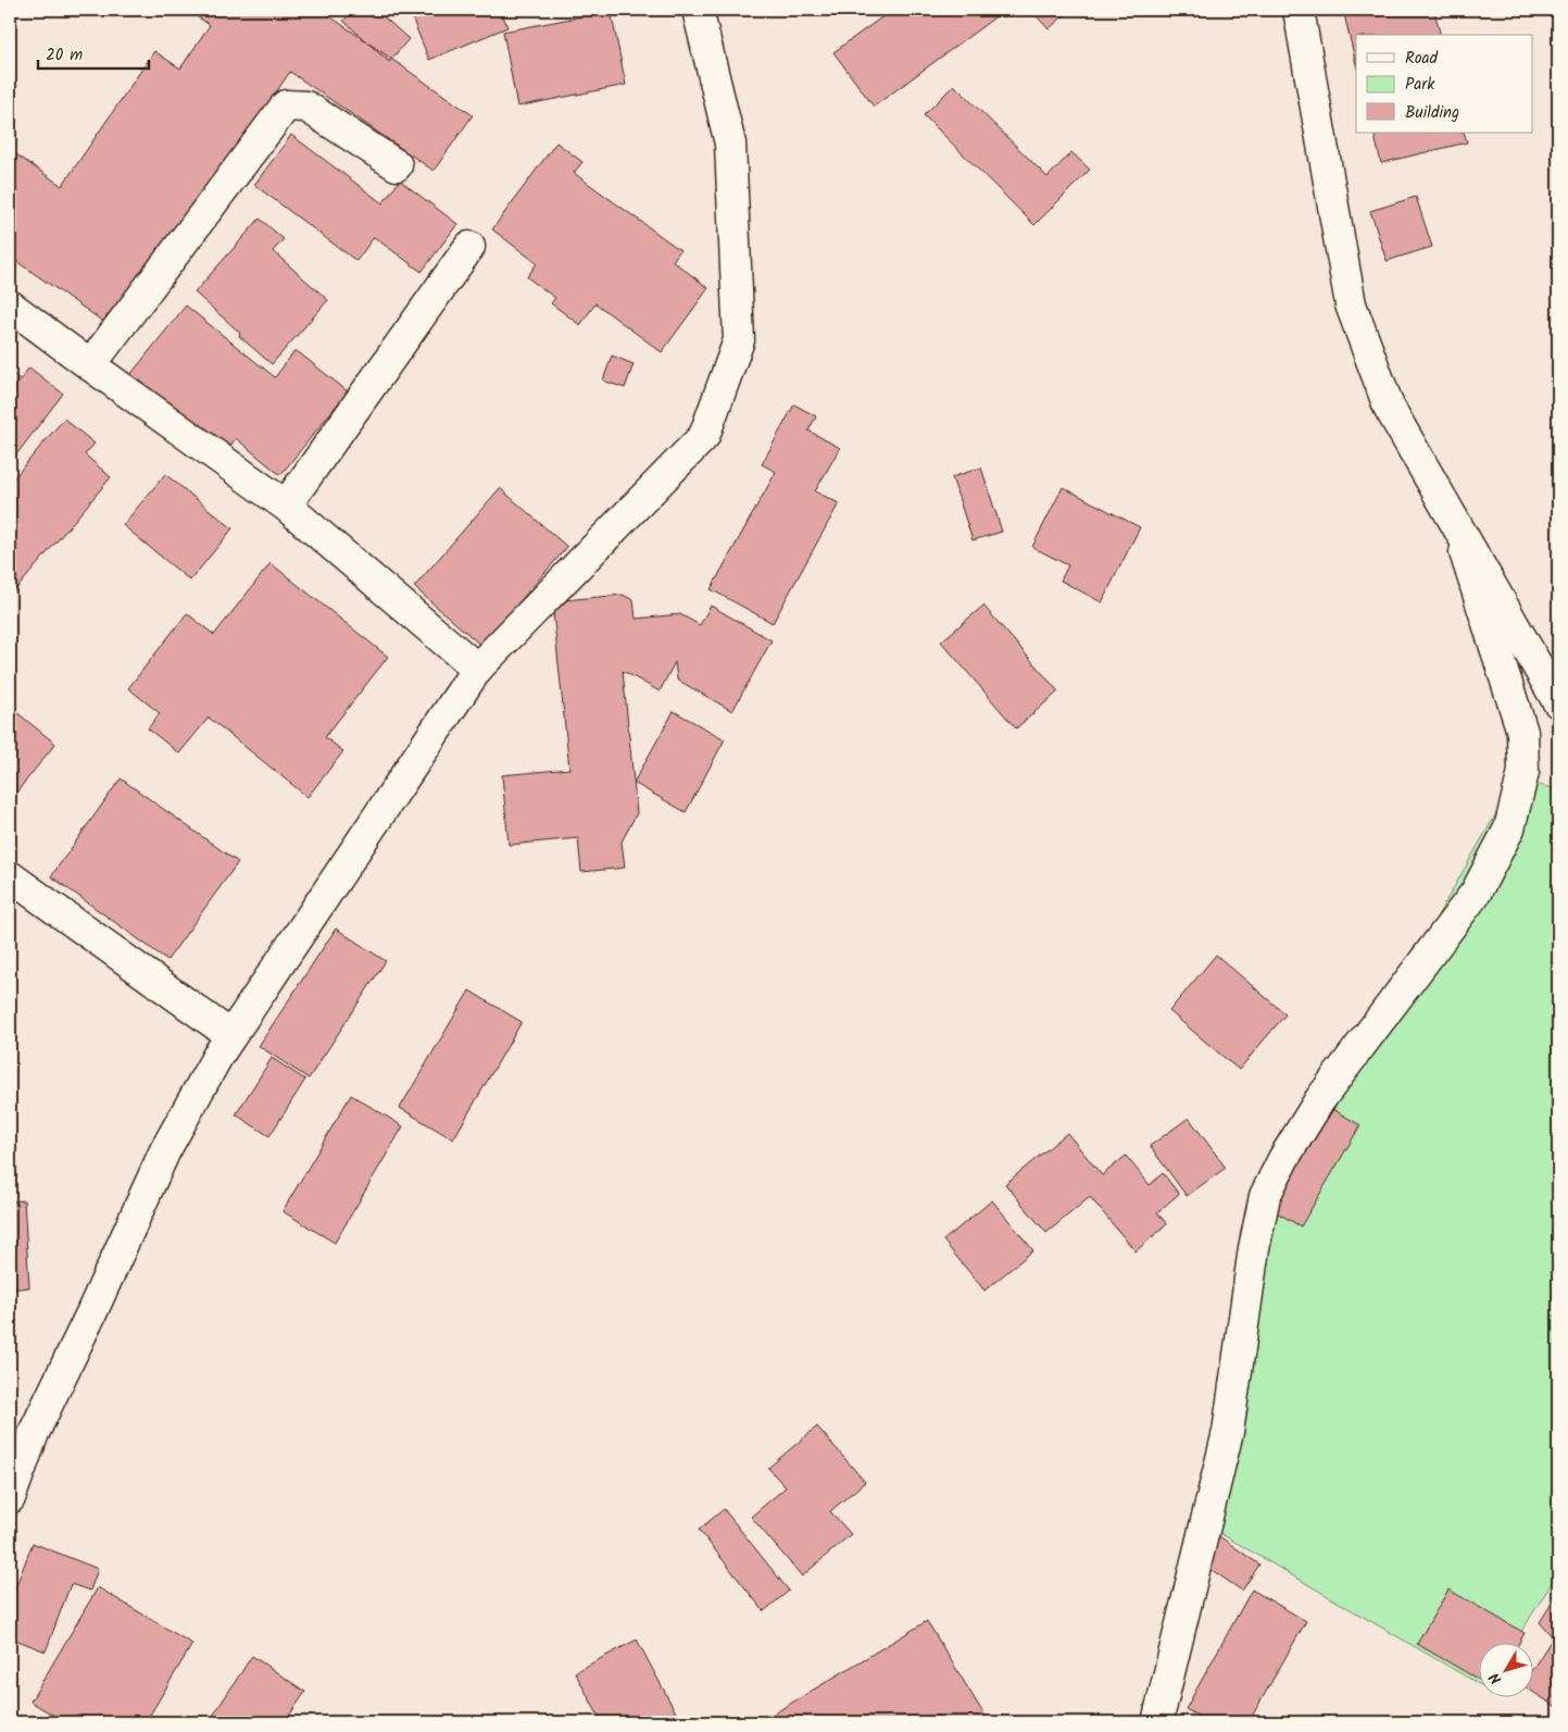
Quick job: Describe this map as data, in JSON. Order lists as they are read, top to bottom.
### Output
{
  "legend": ["Road", "Park", "Building"],
  "scale_bar": "20 m",
  "north": "bottom left"
}
